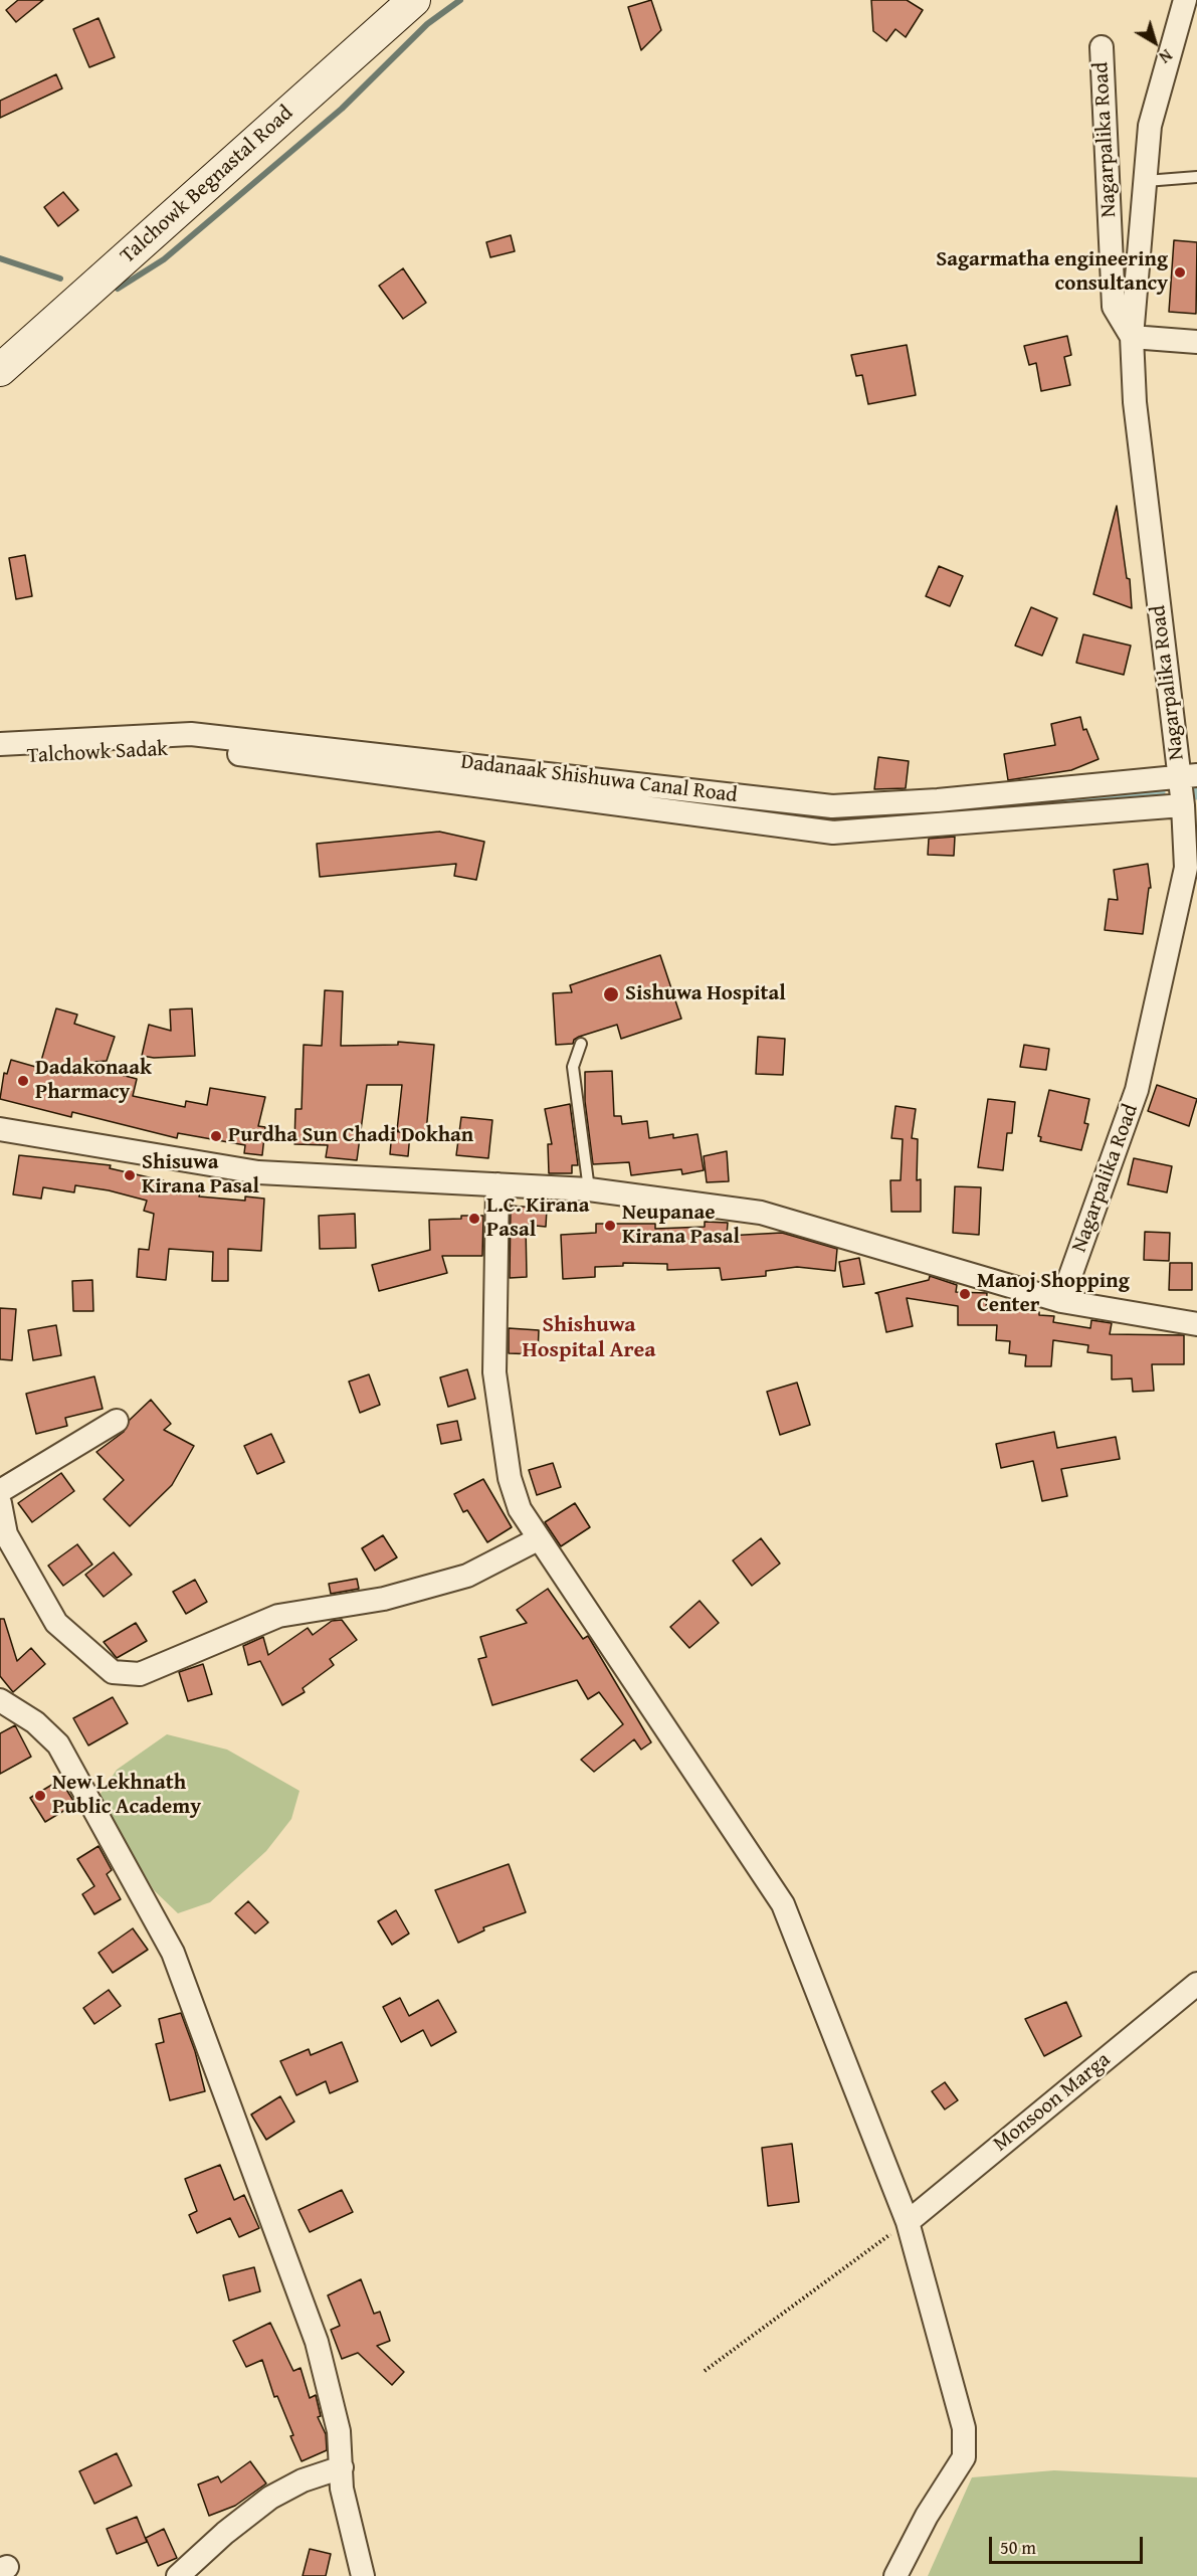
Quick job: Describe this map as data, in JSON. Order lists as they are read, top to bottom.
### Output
{
  "streets": {
    "main road": ["Talchowk Begnastal Road"],
    "street": [
      "Nagarpalika Road",
      "Talchowk Sadak",
      "Dadanaak Shishuwa Canal Road",
      "Monsoon Marga"
    ]
  },
  "crossings": [
    ["Nagarpalika Road", "Dadanaak Shishuwa Canal Road"],
    ["Talchowk Sadak", "Dadanaak Shishuwa Canal Road"]
  ],
  "districts": ["Shishuwa Hospital Area"],
  "places": [
    "Sagarmatha engineering consultancy",
    "Sishuwa Hospital",
    "Dadakonaak Pharmacy",
    "Purdha Sun Chadi Dokhan",
    "Shisuwa Kirana Pasal",
    "L.C. Kirana Pasal",
    "Neupanae Kirana Pasal",
    "Manoj Shopping Center",
    "New Lekhnath Public Academy"
  ],
  "scale_bar": "50 m",
  "north": "bottom right"
}
